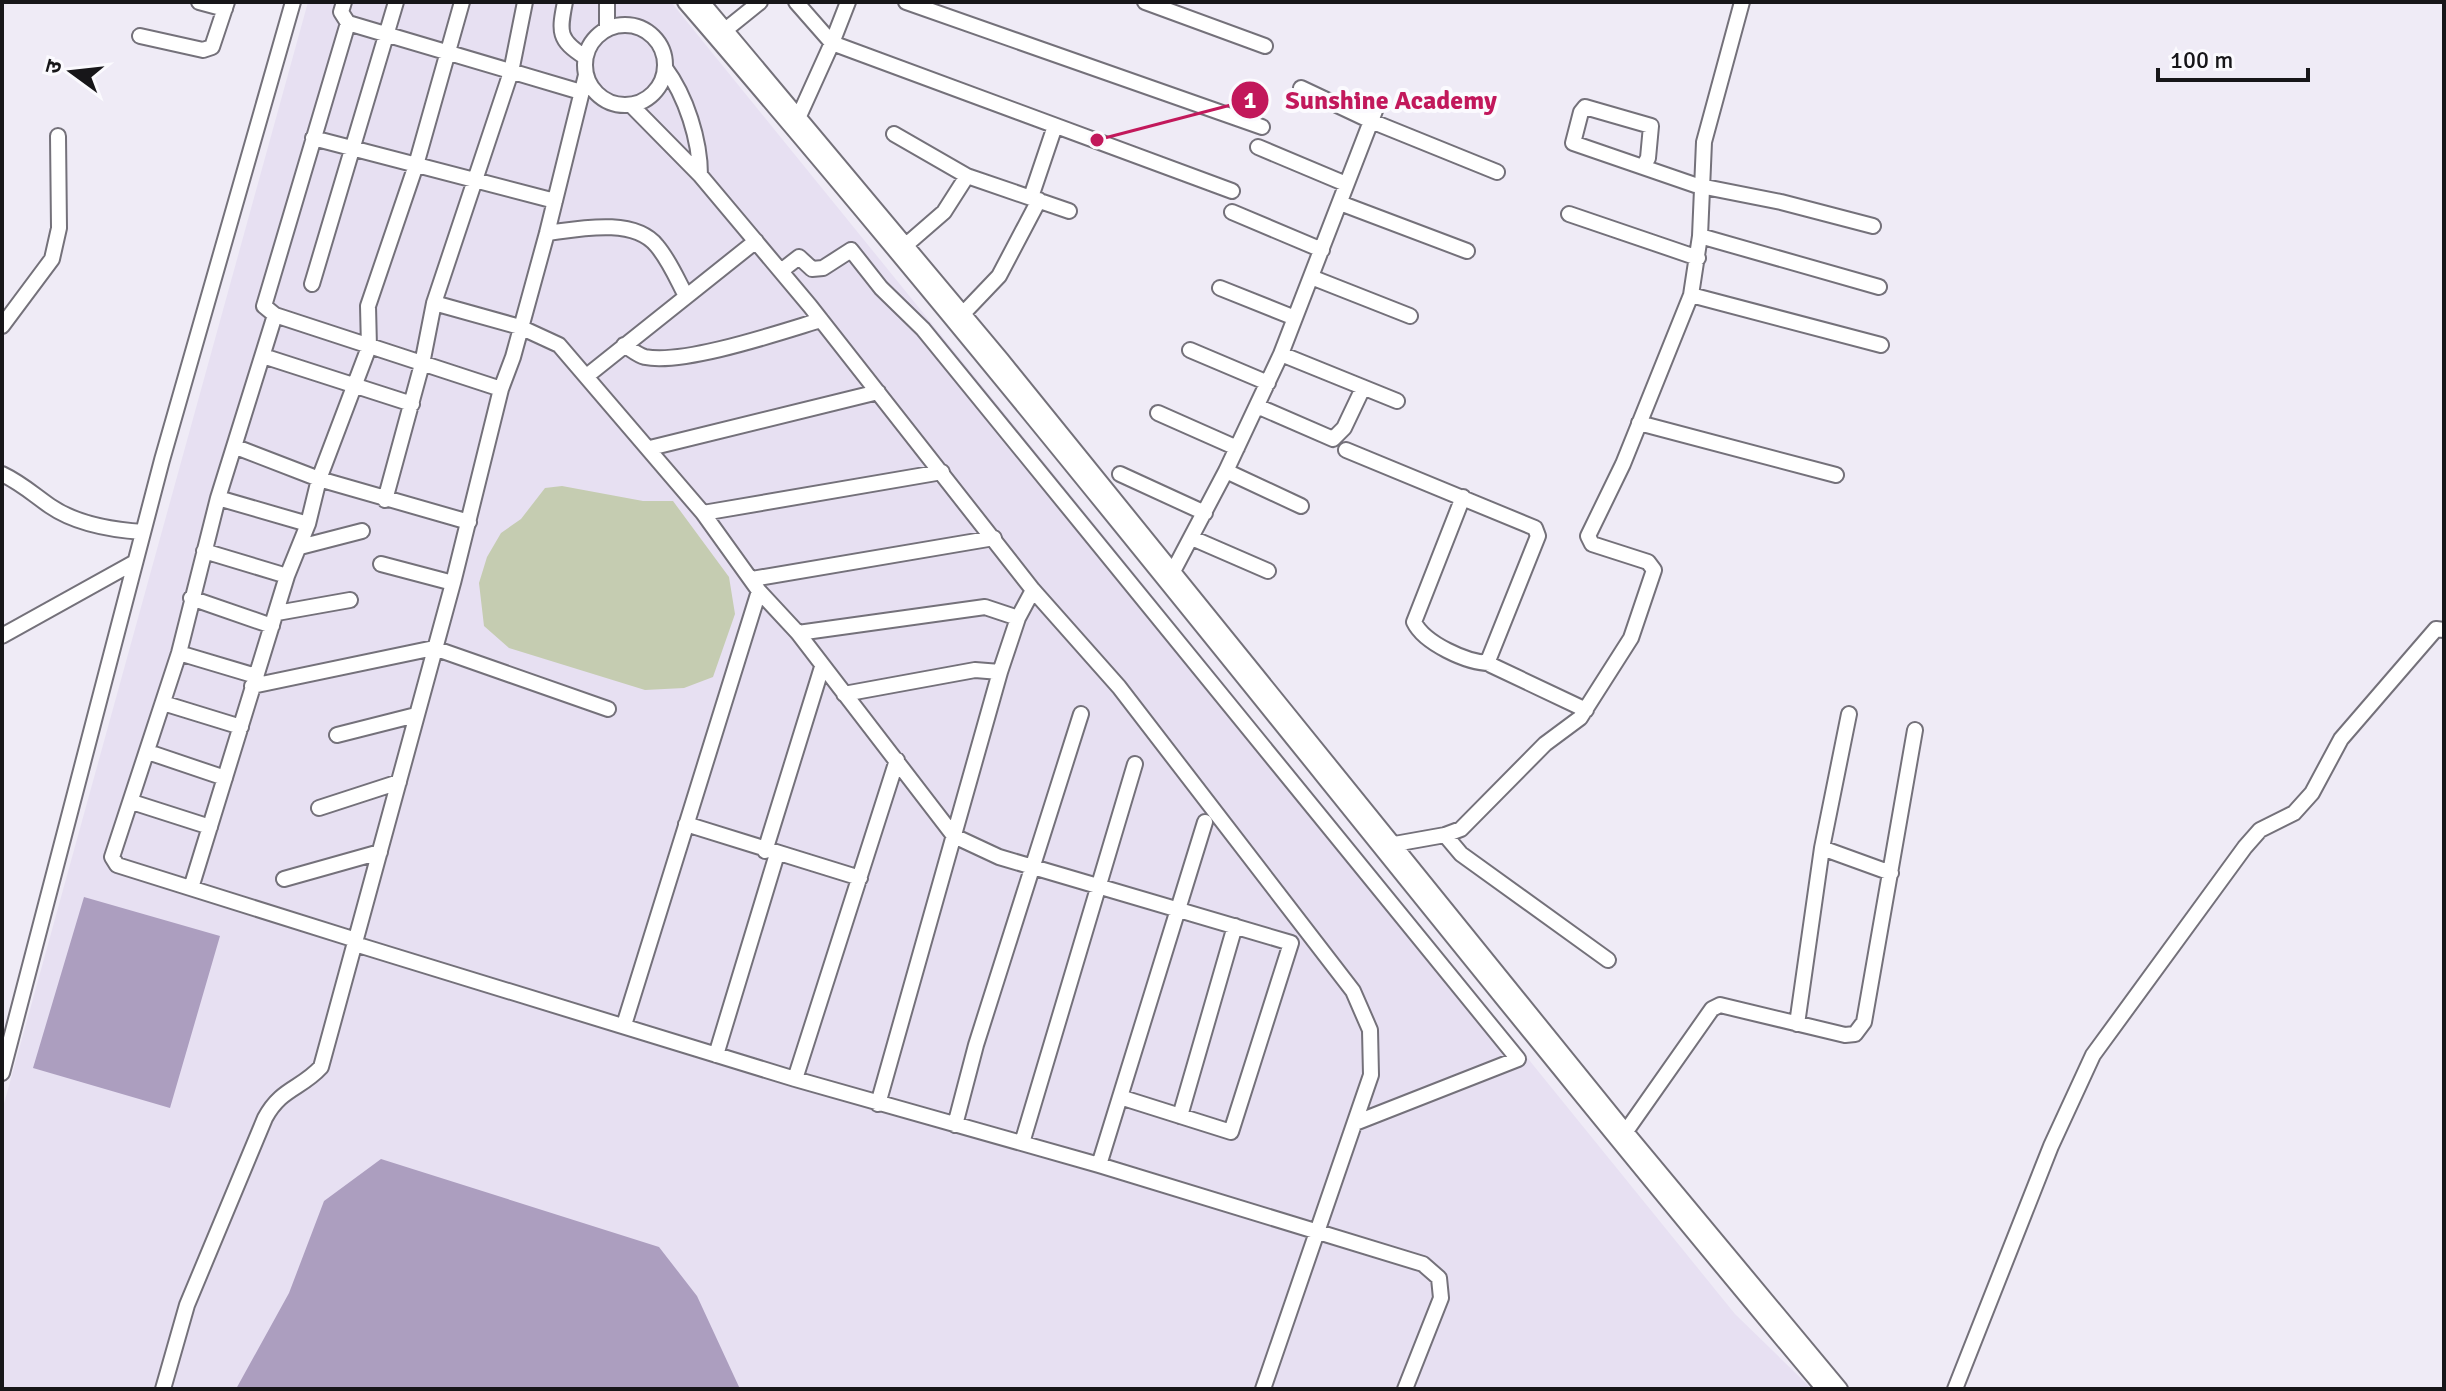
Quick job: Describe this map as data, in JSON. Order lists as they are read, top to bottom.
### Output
{
  "places": ["Sunshine Academy"],
  "scale_bar": "100 m",
  "north": "left"
}
